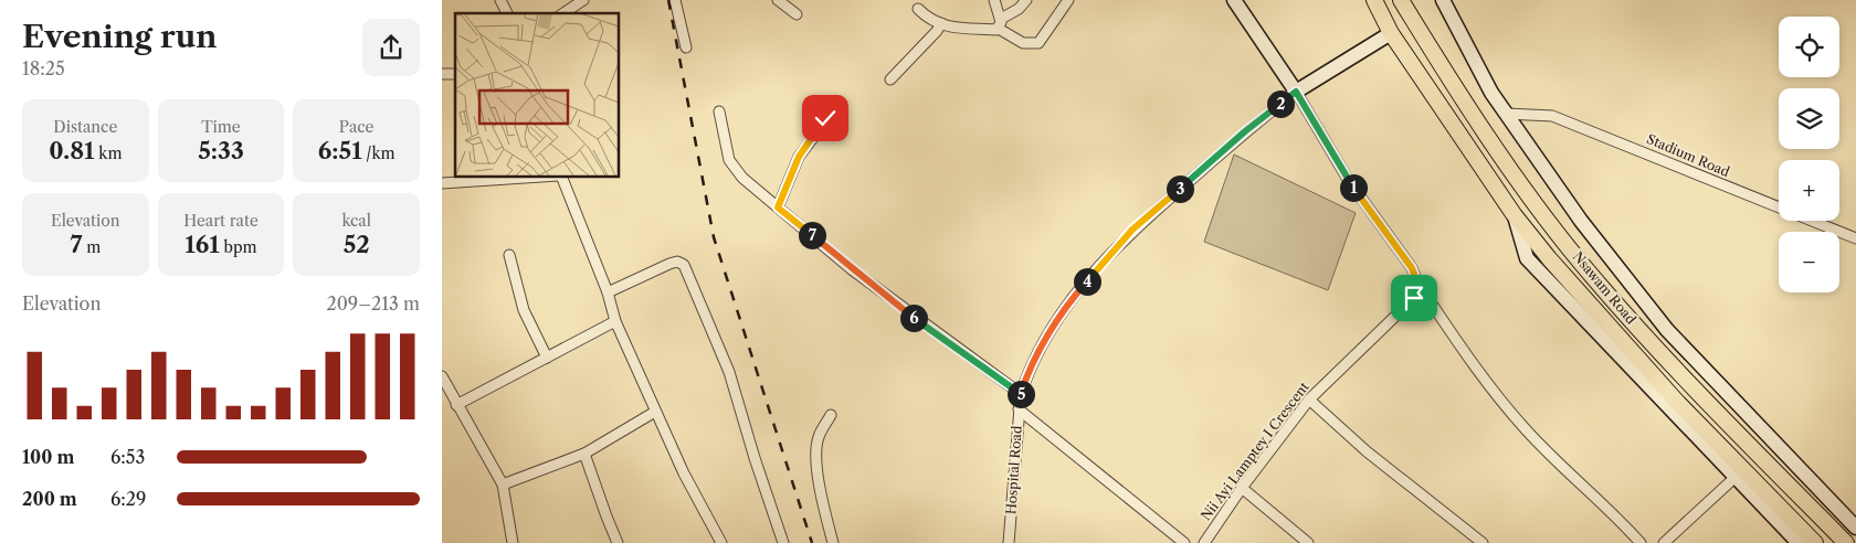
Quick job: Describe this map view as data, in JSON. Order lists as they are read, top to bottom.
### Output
{
  "streets": {
    "highway": ["Nsawam Road"],
    "main road": ["Hospital Road"],
    "street": ["Stadium Road", "Nii Ayi Lamptey I Crescent"]
  },
  "crossings": [
    ["Nsawam Road", "Hospital Road"]
  ],
  "page": {
    "heading": ["Evening run", "18:25"],
    "map_buttons": ["+", "−"],
    "pins": [
      "2",
      "1",
      "3",
      "7",
      "4",
      "6",
      "5"
    ],
    "stats": [
      ["Distance", "0.81 km"],
      ["Time", "5:33"],
      ["Pace", "6:51 /km"],
      ["Elevation", "7 m"],
      ["Heart rate", "161 bpm"],
      ["kcal", "52"]
    ],
    "chart": ["Elevation", "209–213 m"],
    "list": [
      {
        "name": "100 m",
        "note": "6:53"
      },
      {
        "name": "200 m",
        "note": "6:29"
      }
    ]
  }
}
